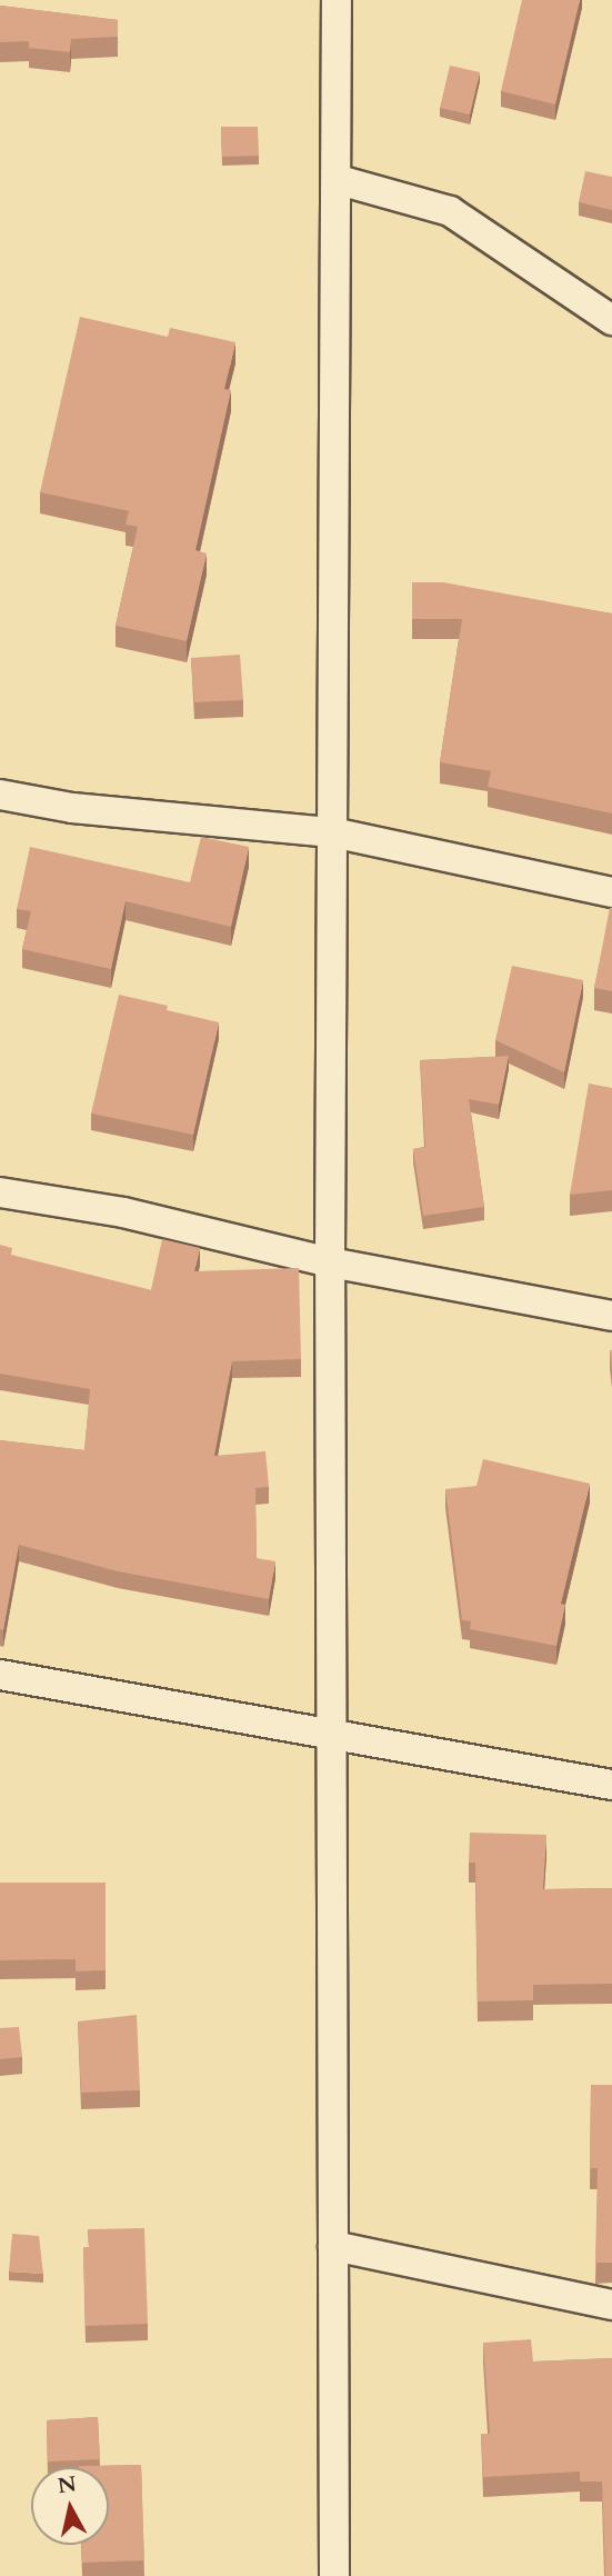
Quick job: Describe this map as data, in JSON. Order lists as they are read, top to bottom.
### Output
{
  "north": "top"
}
